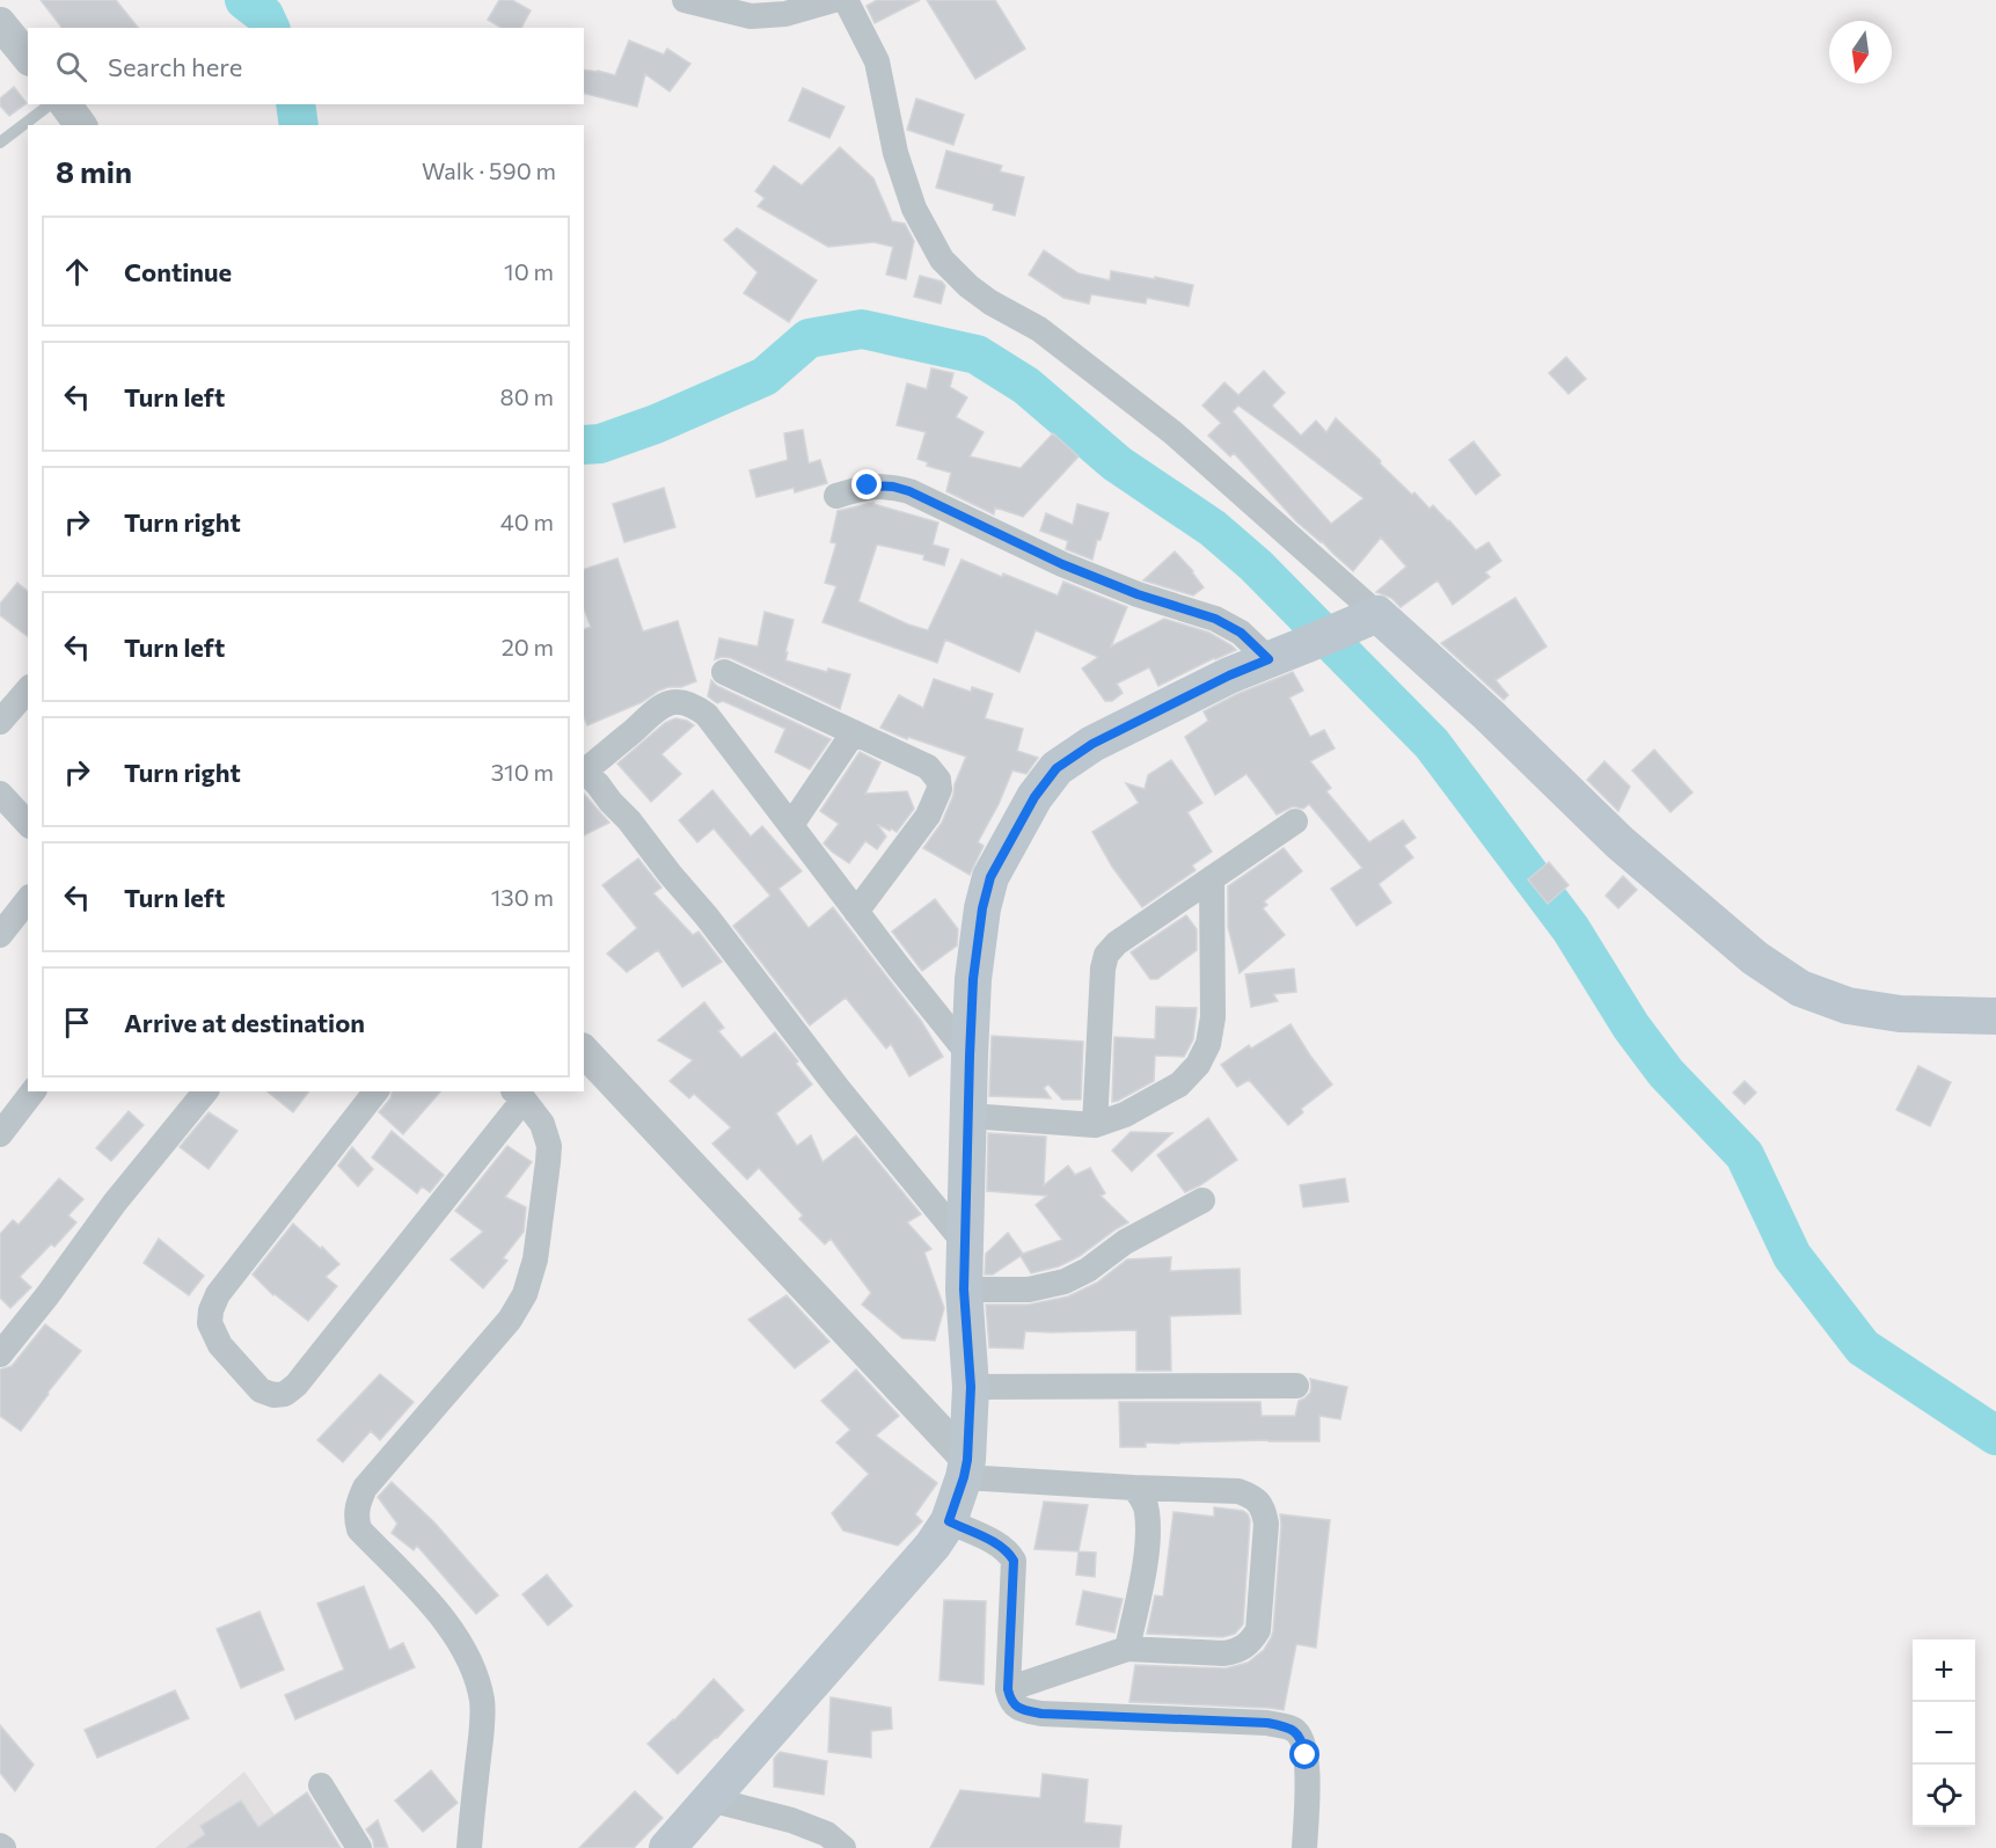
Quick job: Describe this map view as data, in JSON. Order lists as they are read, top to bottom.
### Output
{
  "north": "bottom",
  "page": {
    "search": "Search here",
    "heading": ["8 min", "Walk · 590 m"],
    "list": [
      ["Continue", "10 m"],
      ["Turn left", "80 m"],
      ["Turn right", "40 m"],
      ["Turn left", "20 m"],
      ["Turn right", "310 m"],
      ["Turn left", "130 m"],
      "Arrive at destination"
    ],
    "map_buttons": ["+", "−"]
  }
}
